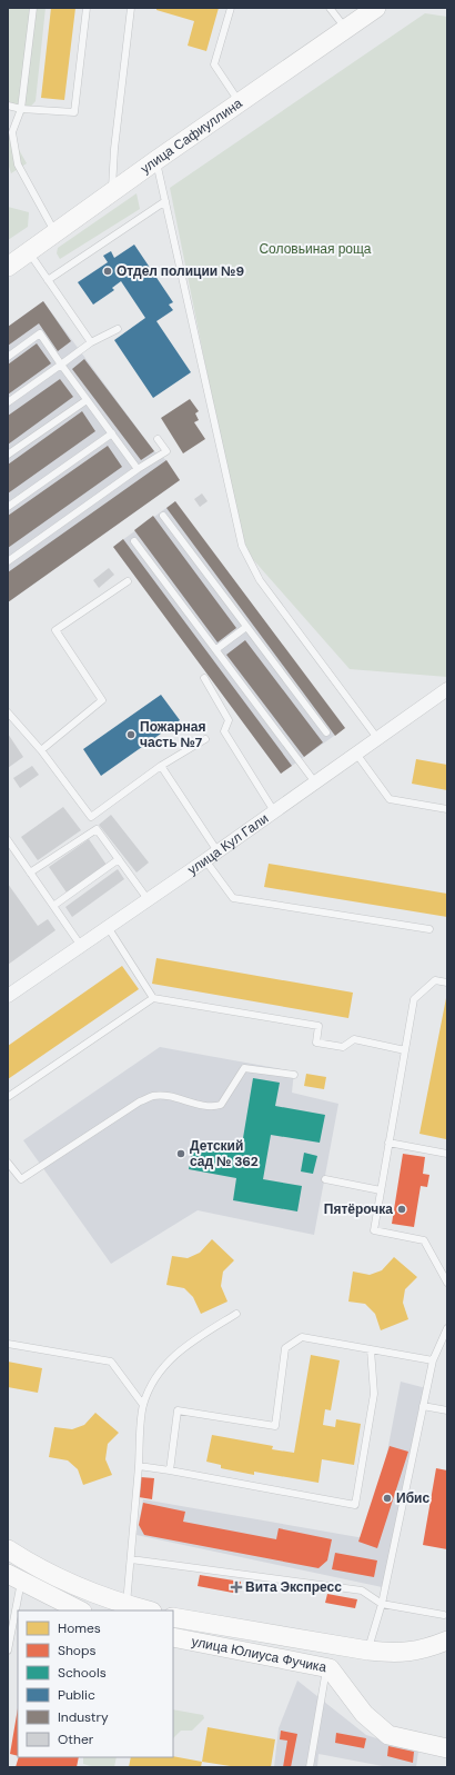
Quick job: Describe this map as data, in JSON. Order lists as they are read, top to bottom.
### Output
{
  "streets": {
    "main road": ["улица Сафиуллина", "улица Юлиуса Фучика"],
    "street": ["улица Кул Гали"]
  },
  "parks": ["Соловьиная роща"],
  "places": {
    "other": [
      "Отдел полиции №9",
      "Пожарная часть №7",
      "Детский сад № 362",
      "Пятёрочка",
      "Ибис"
    ],
    "health": ["Вита Экспресс"]
  },
  "legend": [
    "Homes",
    "Shops",
    "Schools",
    "Public",
    "Industry",
    "Other"
  ]
}
